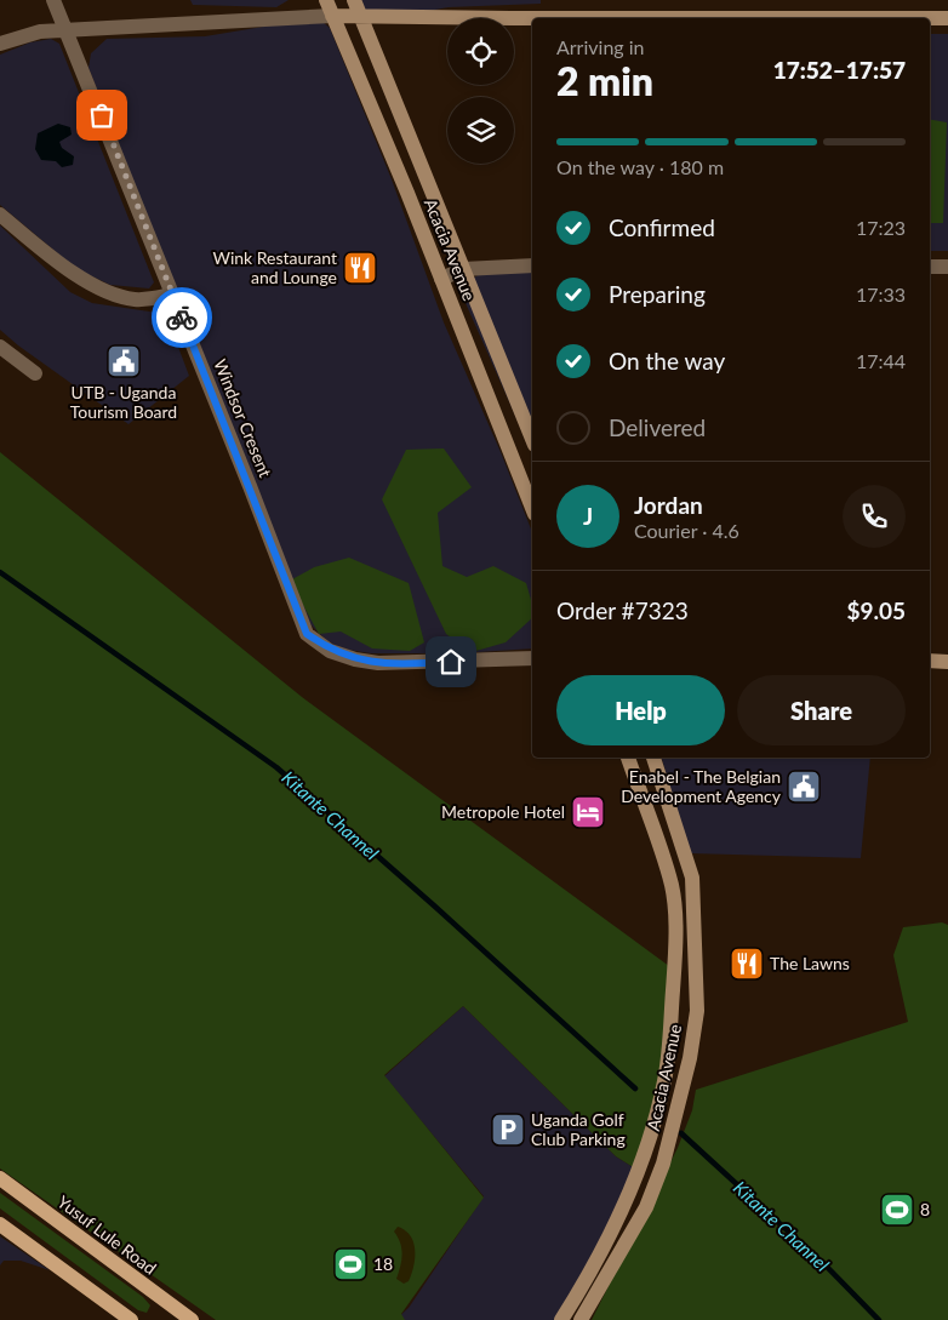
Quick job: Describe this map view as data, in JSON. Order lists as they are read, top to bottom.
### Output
{
  "streets": {
    "main road": ["Acacia Avenue", "Yusuf Lule Road"],
    "street": ["Windsor Cresent"]
  },
  "water": ["Kitante Channel"],
  "places": {
    "restaurant": ["Wink Restaurant and Lounge", "The Lawns"],
    "public building": ["UTB - Uganda Tourism Board", "Enabel - The Belgian Development Agency"],
    "hotel": ["Metropole Hotel"],
    "parking": ["Uganda Golf Club Parking"],
    "sports": ["8", "18"]
  },
  "page": {
    "heading": ["2 min", "Arriving in", "17:52–17:57"],
    "panel": [
      "Jordan",
      "Courier · 4.6",
      "Order #7323",
      "$9.05"
    ],
    "bar": "On the way · 180 m",
    "list": [
      ["Confirmed", "17:23"],
      ["Preparing", "17:33"],
      ["On the way", "17:44"],
      "Delivered"
    ],
    "round": "J",
    "buttons": ["Help", "Share"]
  }
}
